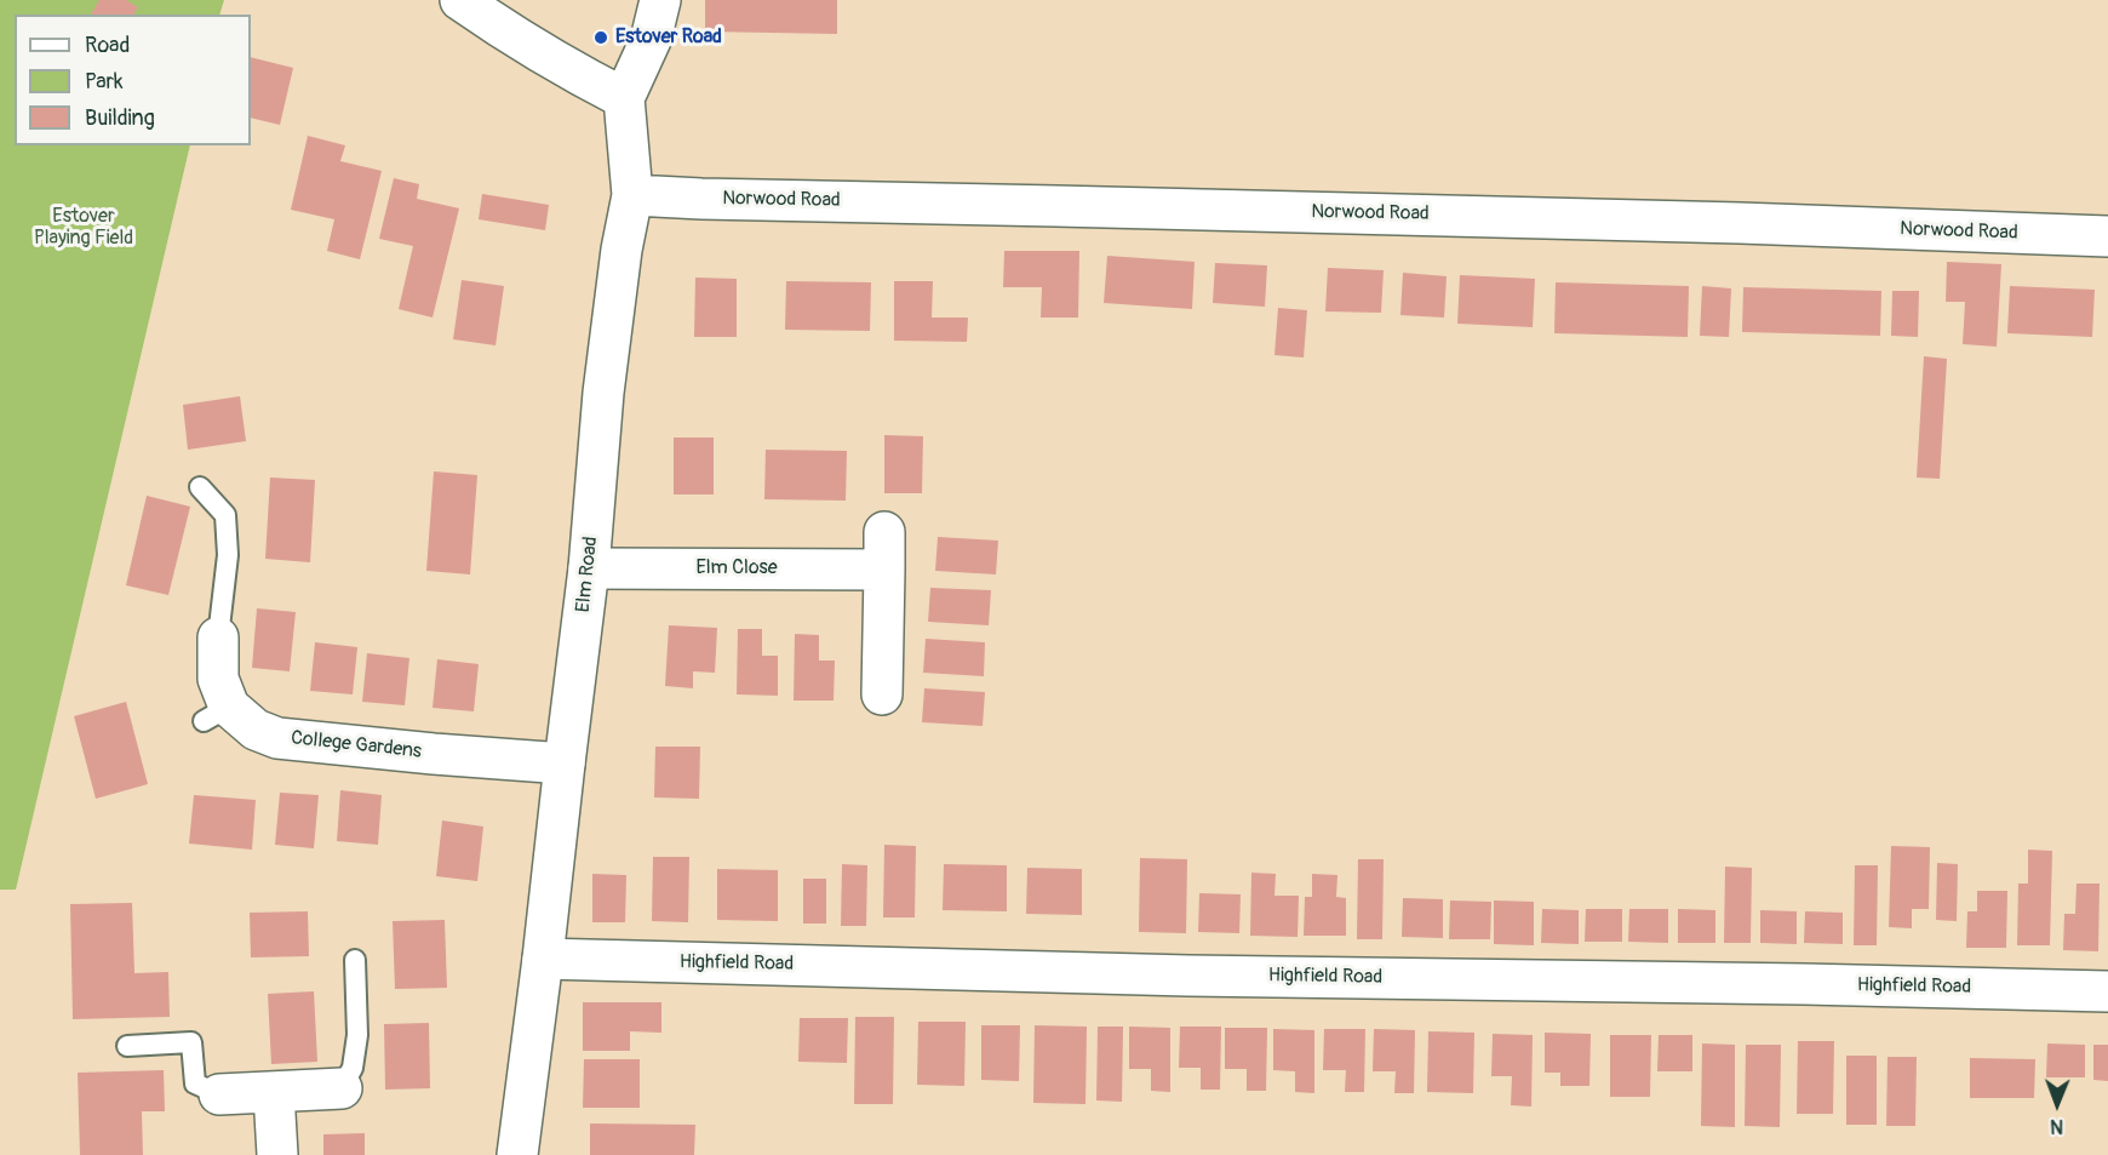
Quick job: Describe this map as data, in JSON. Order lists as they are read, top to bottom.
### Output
{
  "streets": {
    "street": [
      "Norwood Road",
      "Elm Close",
      "Elm Road",
      "College Gardens",
      "Highfield Road"
    ]
  },
  "crossings": [
    ["Norwood Road", "Elm Road"],
    ["Elm Close", "Elm Road"],
    ["Elm Road", "College Gardens"],
    ["Elm Road", "Highfield Road"]
  ],
  "parks": ["Estover Playing Field"],
  "places": ["Estover Road"],
  "legend": ["Road", "Park", "Building"],
  "north": "bottom"
}
